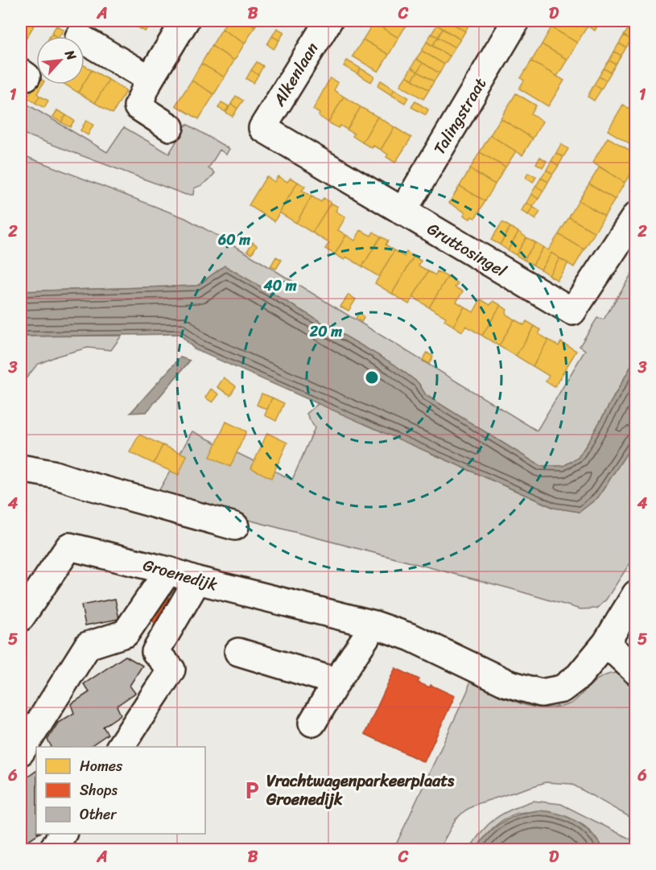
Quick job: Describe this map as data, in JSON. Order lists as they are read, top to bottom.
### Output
{
  "streets": {
    "street": [
      "Alkenlaan",
      "Talingstraat",
      "Gruttosingel",
      "Groenedijk"
    ]
  },
  "crossings": [
    ["Alkenlaan", "Gruttosingel"],
    ["Talingstraat", "Gruttosingel"]
  ],
  "places": {
    "parking": ["Vrachtwagenparkeerplaats Groenedijk"]
  },
  "legend": ["Homes", "Shops", "Other"],
  "north": "top right",
  "grid": {
    "columns": [
      "A",
      "B",
      "C",
      "D"
    ],
    "rows": [
      "1",
      "2",
      "3",
      "4",
      "5",
      "6"
    ]
  },
  "rings": ["60 m", "40 m", "20 m"]
}
